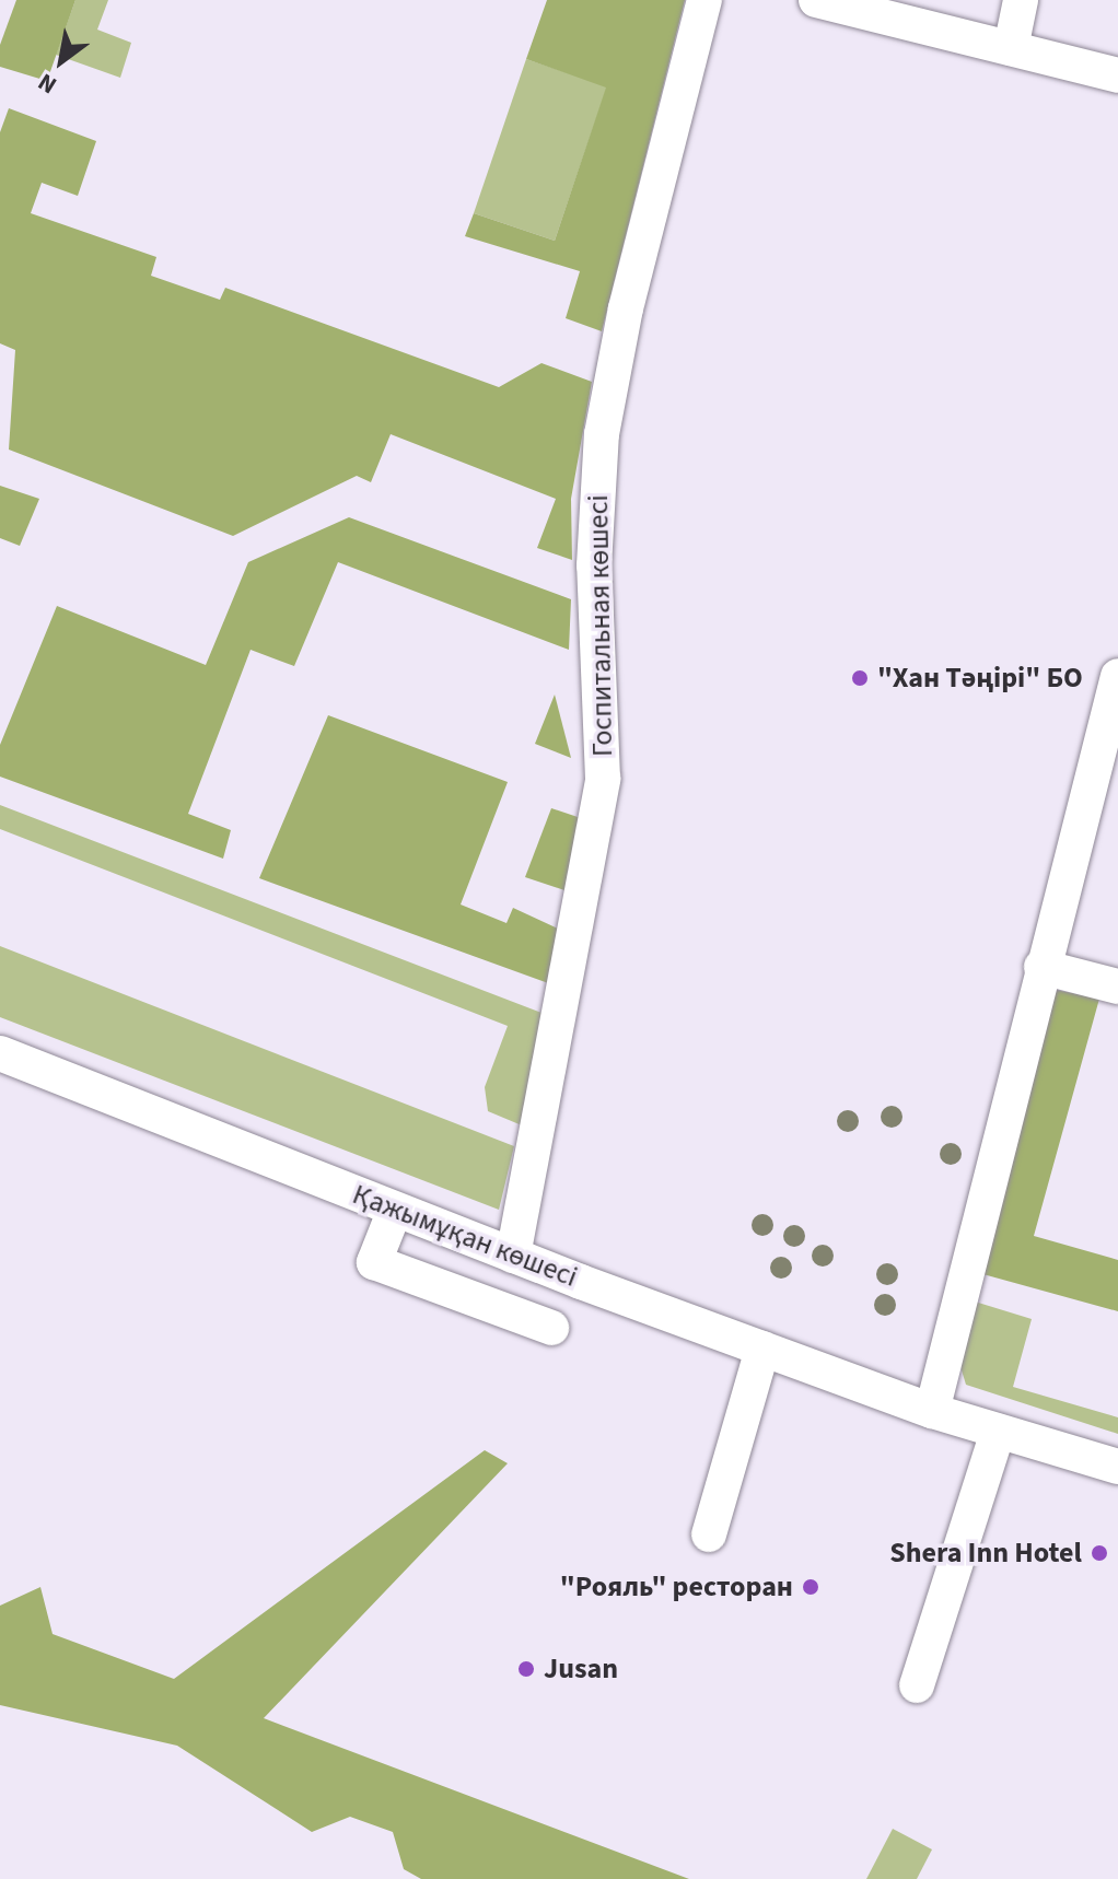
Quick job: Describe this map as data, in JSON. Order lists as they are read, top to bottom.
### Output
{
  "streets": {
    "street": ["Госпитальная көшесі", "Қажымұқан көшесі"]
  },
  "crossings": [
    ["Госпитальная көшесі", "Қажымұқан көшесі"]
  ],
  "places": [
    "\"Хан Тәңірі\" БО",
    "Shera Inn Hotel",
    "\"Рояль\" ресторан",
    "Jusan"
  ],
  "north": "bottom left"
}
